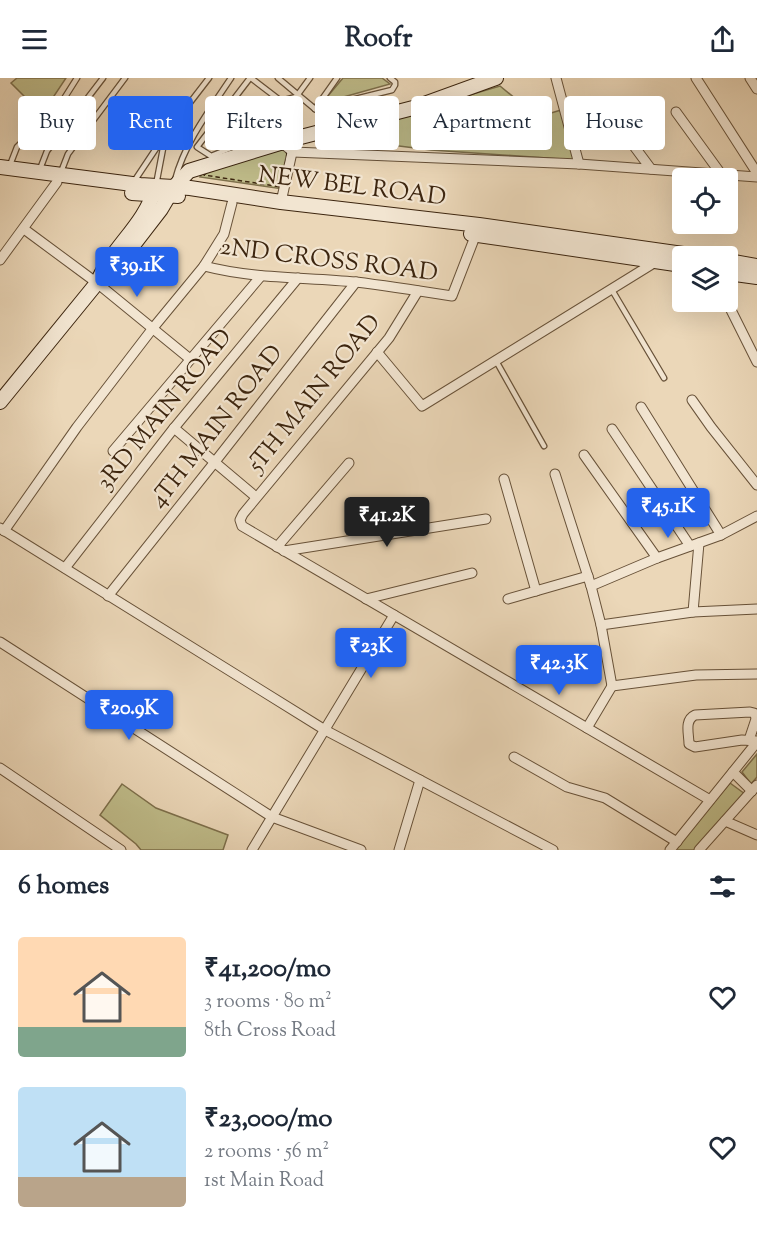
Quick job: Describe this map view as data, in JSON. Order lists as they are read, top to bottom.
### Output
{
  "streets": {
    "main road": ["NEW BEL ROAD"],
    "street": [
      "2ND CROSS ROAD",
      "5TH MAIN ROAD",
      "3RD MAIN ROAD",
      "4TH MAIN ROAD"
    ]
  },
  "crossings": [
    ["NEW BEL ROAD", "2ND CROSS ROAD"],
    ["2ND CROSS ROAD", "5TH MAIN ROAD"],
    ["2ND CROSS ROAD", "3RD MAIN ROAD"],
    ["2ND CROSS ROAD", "4TH MAIN ROAD"]
  ],
  "page": {
    "header": "Roofr",
    "chip": [
      "Buy",
      "Rent",
      "Filters",
      "New",
      "Apartment",
      "House"
    ],
    "price": [
      "₹39.1K",
      "₹45.1K",
      "₹41.2K",
      "₹23K",
      "₹42.3K",
      "₹20.9K"
    ],
    "heading": "6 homes",
    "list": [
      {
        "name": "₹41,200/mo",
        "note": "3 rooms · 80 m² · 8th Cross Road"
      },
      {
        "name": "₹23,000/mo",
        "note": "2 rooms · 56 m² · 1st Main Road"
      }
    ]
  }
}
